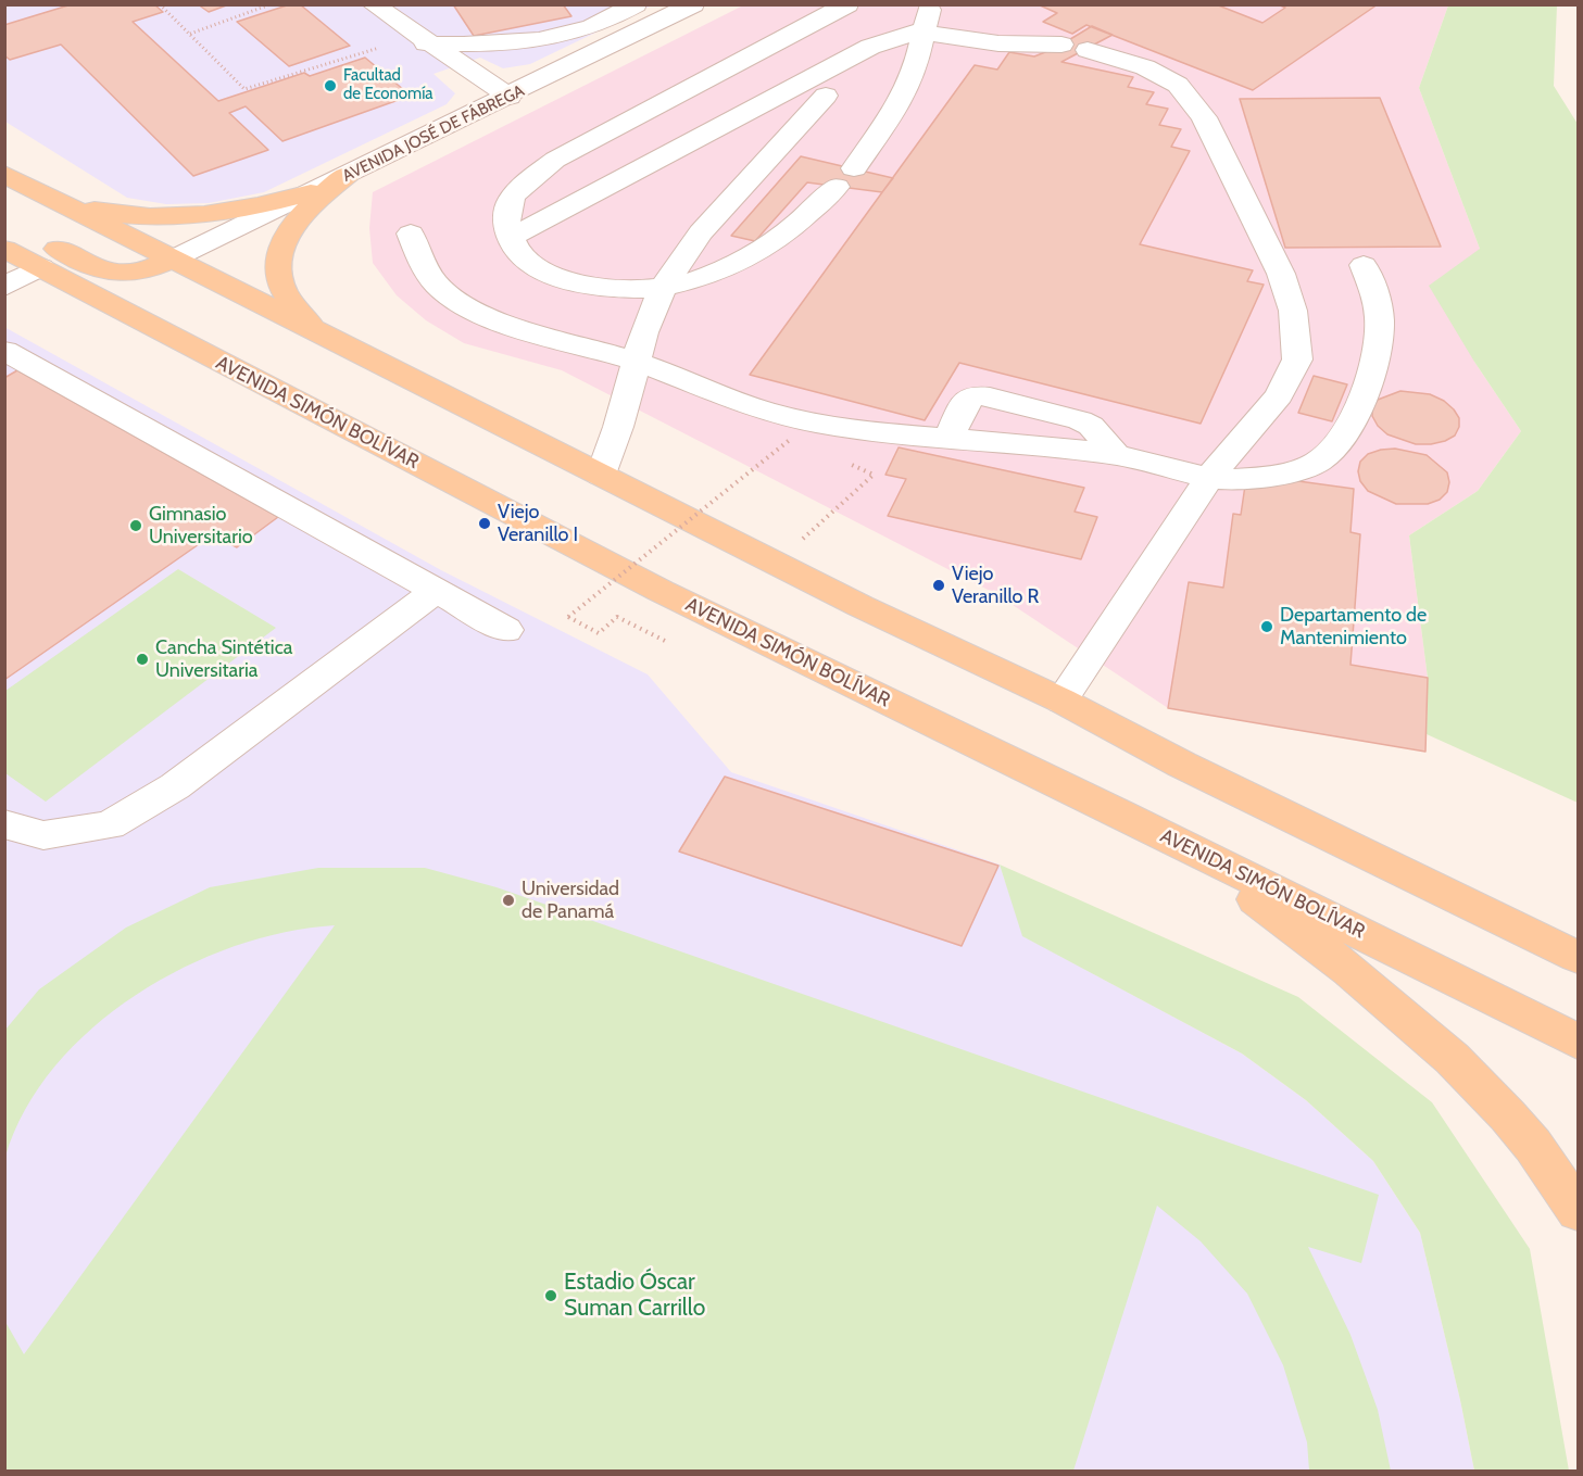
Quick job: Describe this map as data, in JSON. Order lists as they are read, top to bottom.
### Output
{
  "streets": {
    "main road": ["AVENIDA SIMÓN BOLÍVAR"],
    "street": ["AVENIDA JOSÉ DE FÁBREGA"]
  },
  "places": [
    "Facultad de Economía",
    "Viejo Veranillo I",
    "Gimnasio Universitario",
    "Viejo Veranillo R",
    "Departamento de Mantenimiento",
    "Cancha Sintética Universitaria",
    "Universidad de Panamá",
    "Estadio Óscar Suman Carrillo"
  ]
}
